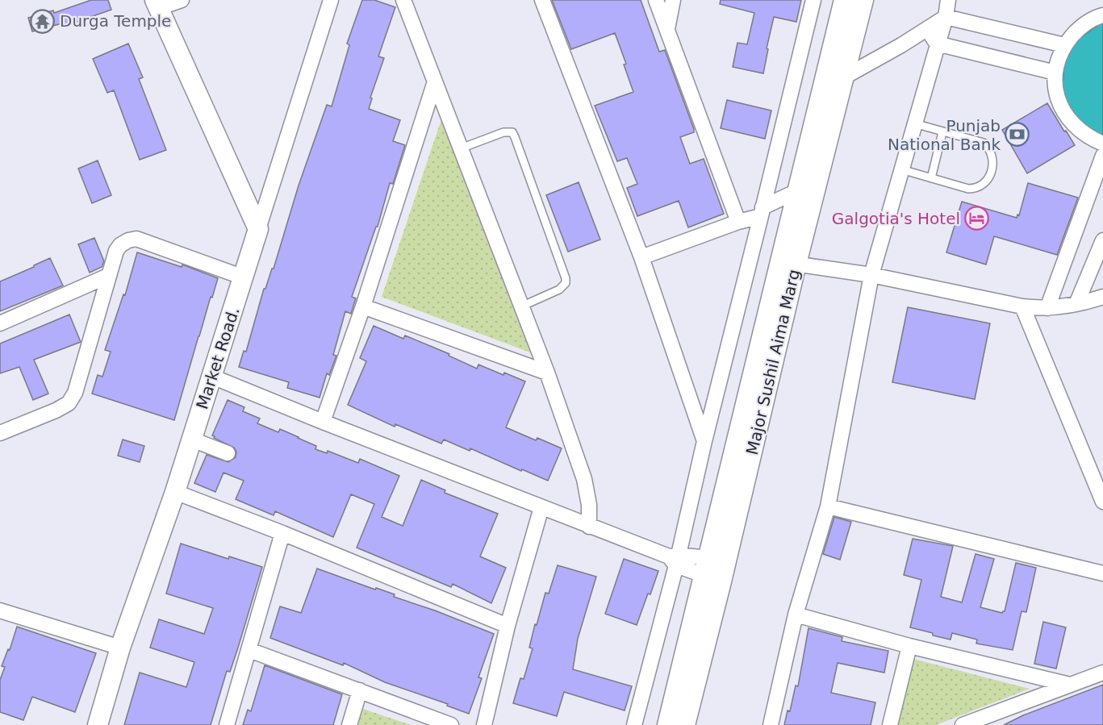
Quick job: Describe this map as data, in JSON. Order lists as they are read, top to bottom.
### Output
{
  "streets": {
    "street": ["Market Road.", "Major Sushil Aima Marg"]
  },
  "places": {
    "temple": ["Durga Temple"],
    "bank": ["Punjab National Bank"],
    "hotel": ["Galgotia's Hotel"]
  }
}
